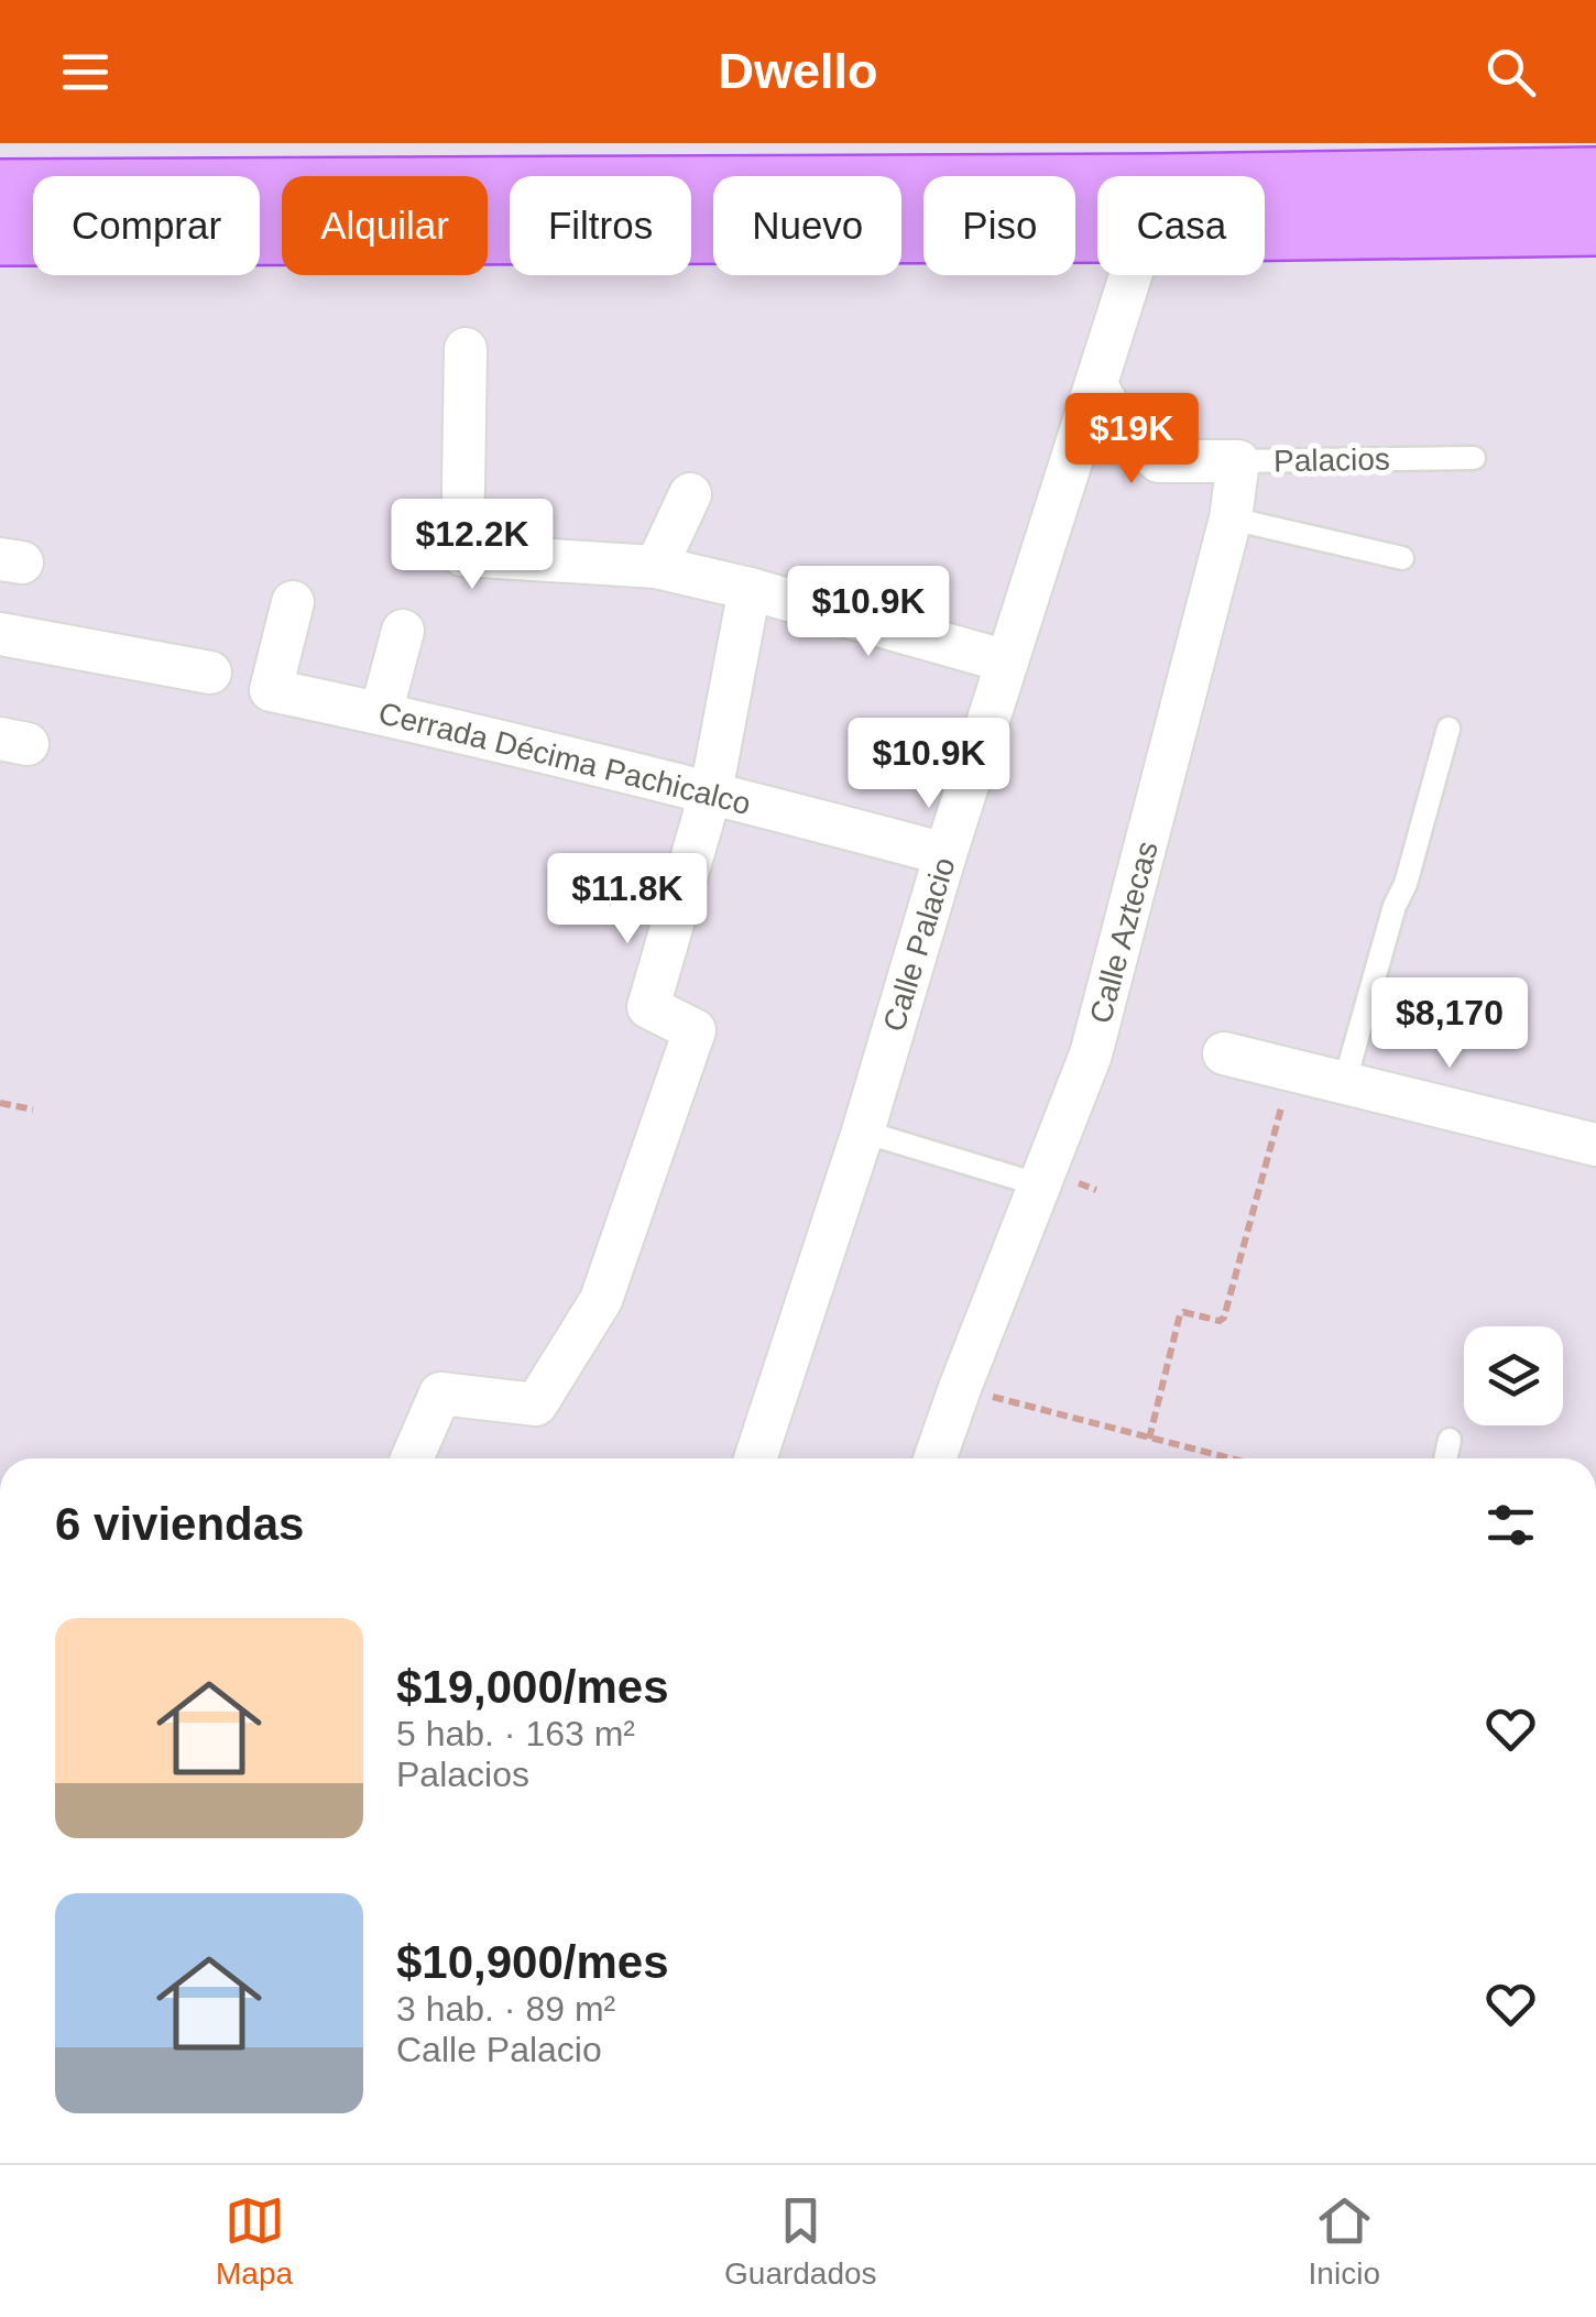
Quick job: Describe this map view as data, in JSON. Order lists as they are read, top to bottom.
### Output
{
  "streets": {
    "street": [
      "Palacios",
      "Cerrada Décima Pachicalco",
      "Calle Aztecas",
      "Calle Palacio"
    ]
  },
  "crossings": [
    ["Palacios", "Calle Aztecas"],
    ["Palacios", "Calle Palacio"],
    ["Cerrada Décima Pachicalco", "Calle Palacio"]
  ],
  "page": {
    "header": "Dwello",
    "chip": [
      "Comprar",
      "Alquilar",
      "Filtros",
      "Nuevo",
      "Piso",
      "Casa"
    ],
    "price": [
      "$19K",
      "$12.2K",
      "$10.9K",
      "$10.9K",
      "$11.8K",
      "$8,170"
    ],
    "heading": "6 viviendas",
    "list": [
      {
        "name": "$19,000/mes",
        "note": "5 hab. · 163 m² · Palacios"
      },
      {
        "name": "$10,900/mes",
        "note": "3 hab. · 89 m² · Calle Palacio"
      }
    ],
    "tabs": ["Mapa", "Guardados", "Inicio"]
  }
}
